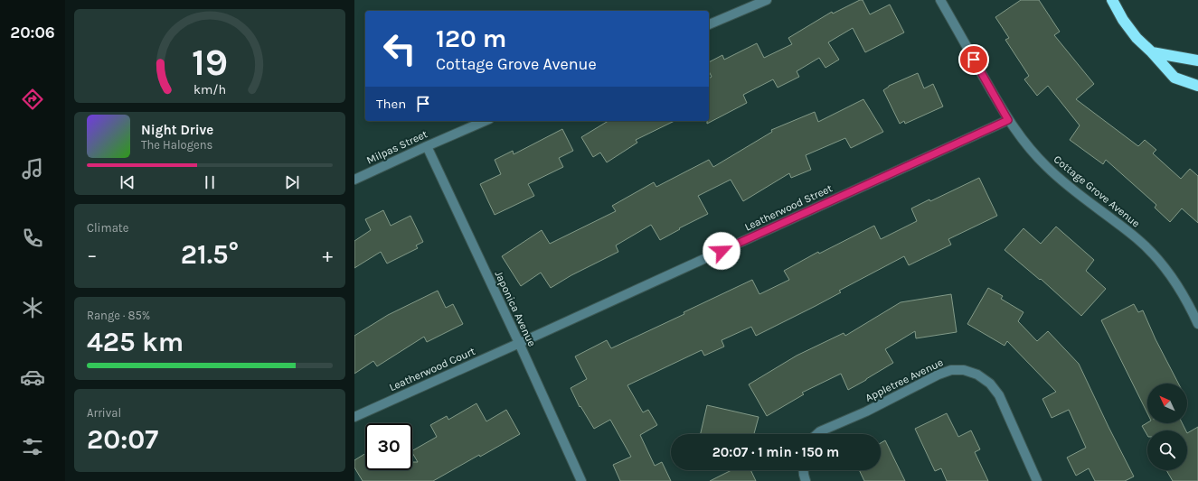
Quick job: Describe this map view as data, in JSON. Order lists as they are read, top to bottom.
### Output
{
  "streets": {
    "street": [
      "Milpas Street",
      "Cottage Grove Avenue",
      "Leatherwood Street",
      "Japonica Avenue",
      "Leatherwood Court",
      "Appletree Avenue"
    ]
  },
  "crossings": [
    ["Milpas Street", "Japonica Avenue"],
    ["Cottage Grove Avenue", "Leatherwood Street"],
    ["Leatherwood Street", "Japonica Avenue"],
    ["Leatherwood Street", "Leatherwood Court"],
    ["Japonica Avenue", "Leatherwood Court"]
  ],
  "north": "top left",
  "page": {
    "tabs": "20:06",
    "turn": ["120 m", "Cottage Grove Avenue"],
    "then": "Then",
    "song": ["Night Drive", "The Halogens"],
    "tile": [
      "Climate",
      ["Range · 85%", "425 km"],
      ["Arrival", "20:07"]
    ],
    "heat": ["−", "21.5°", "+"],
    "limit": "30",
    "trip": "20:07 · 1 min · 150 m",
    "gauge": ["19", "km/h"]
  }
}
